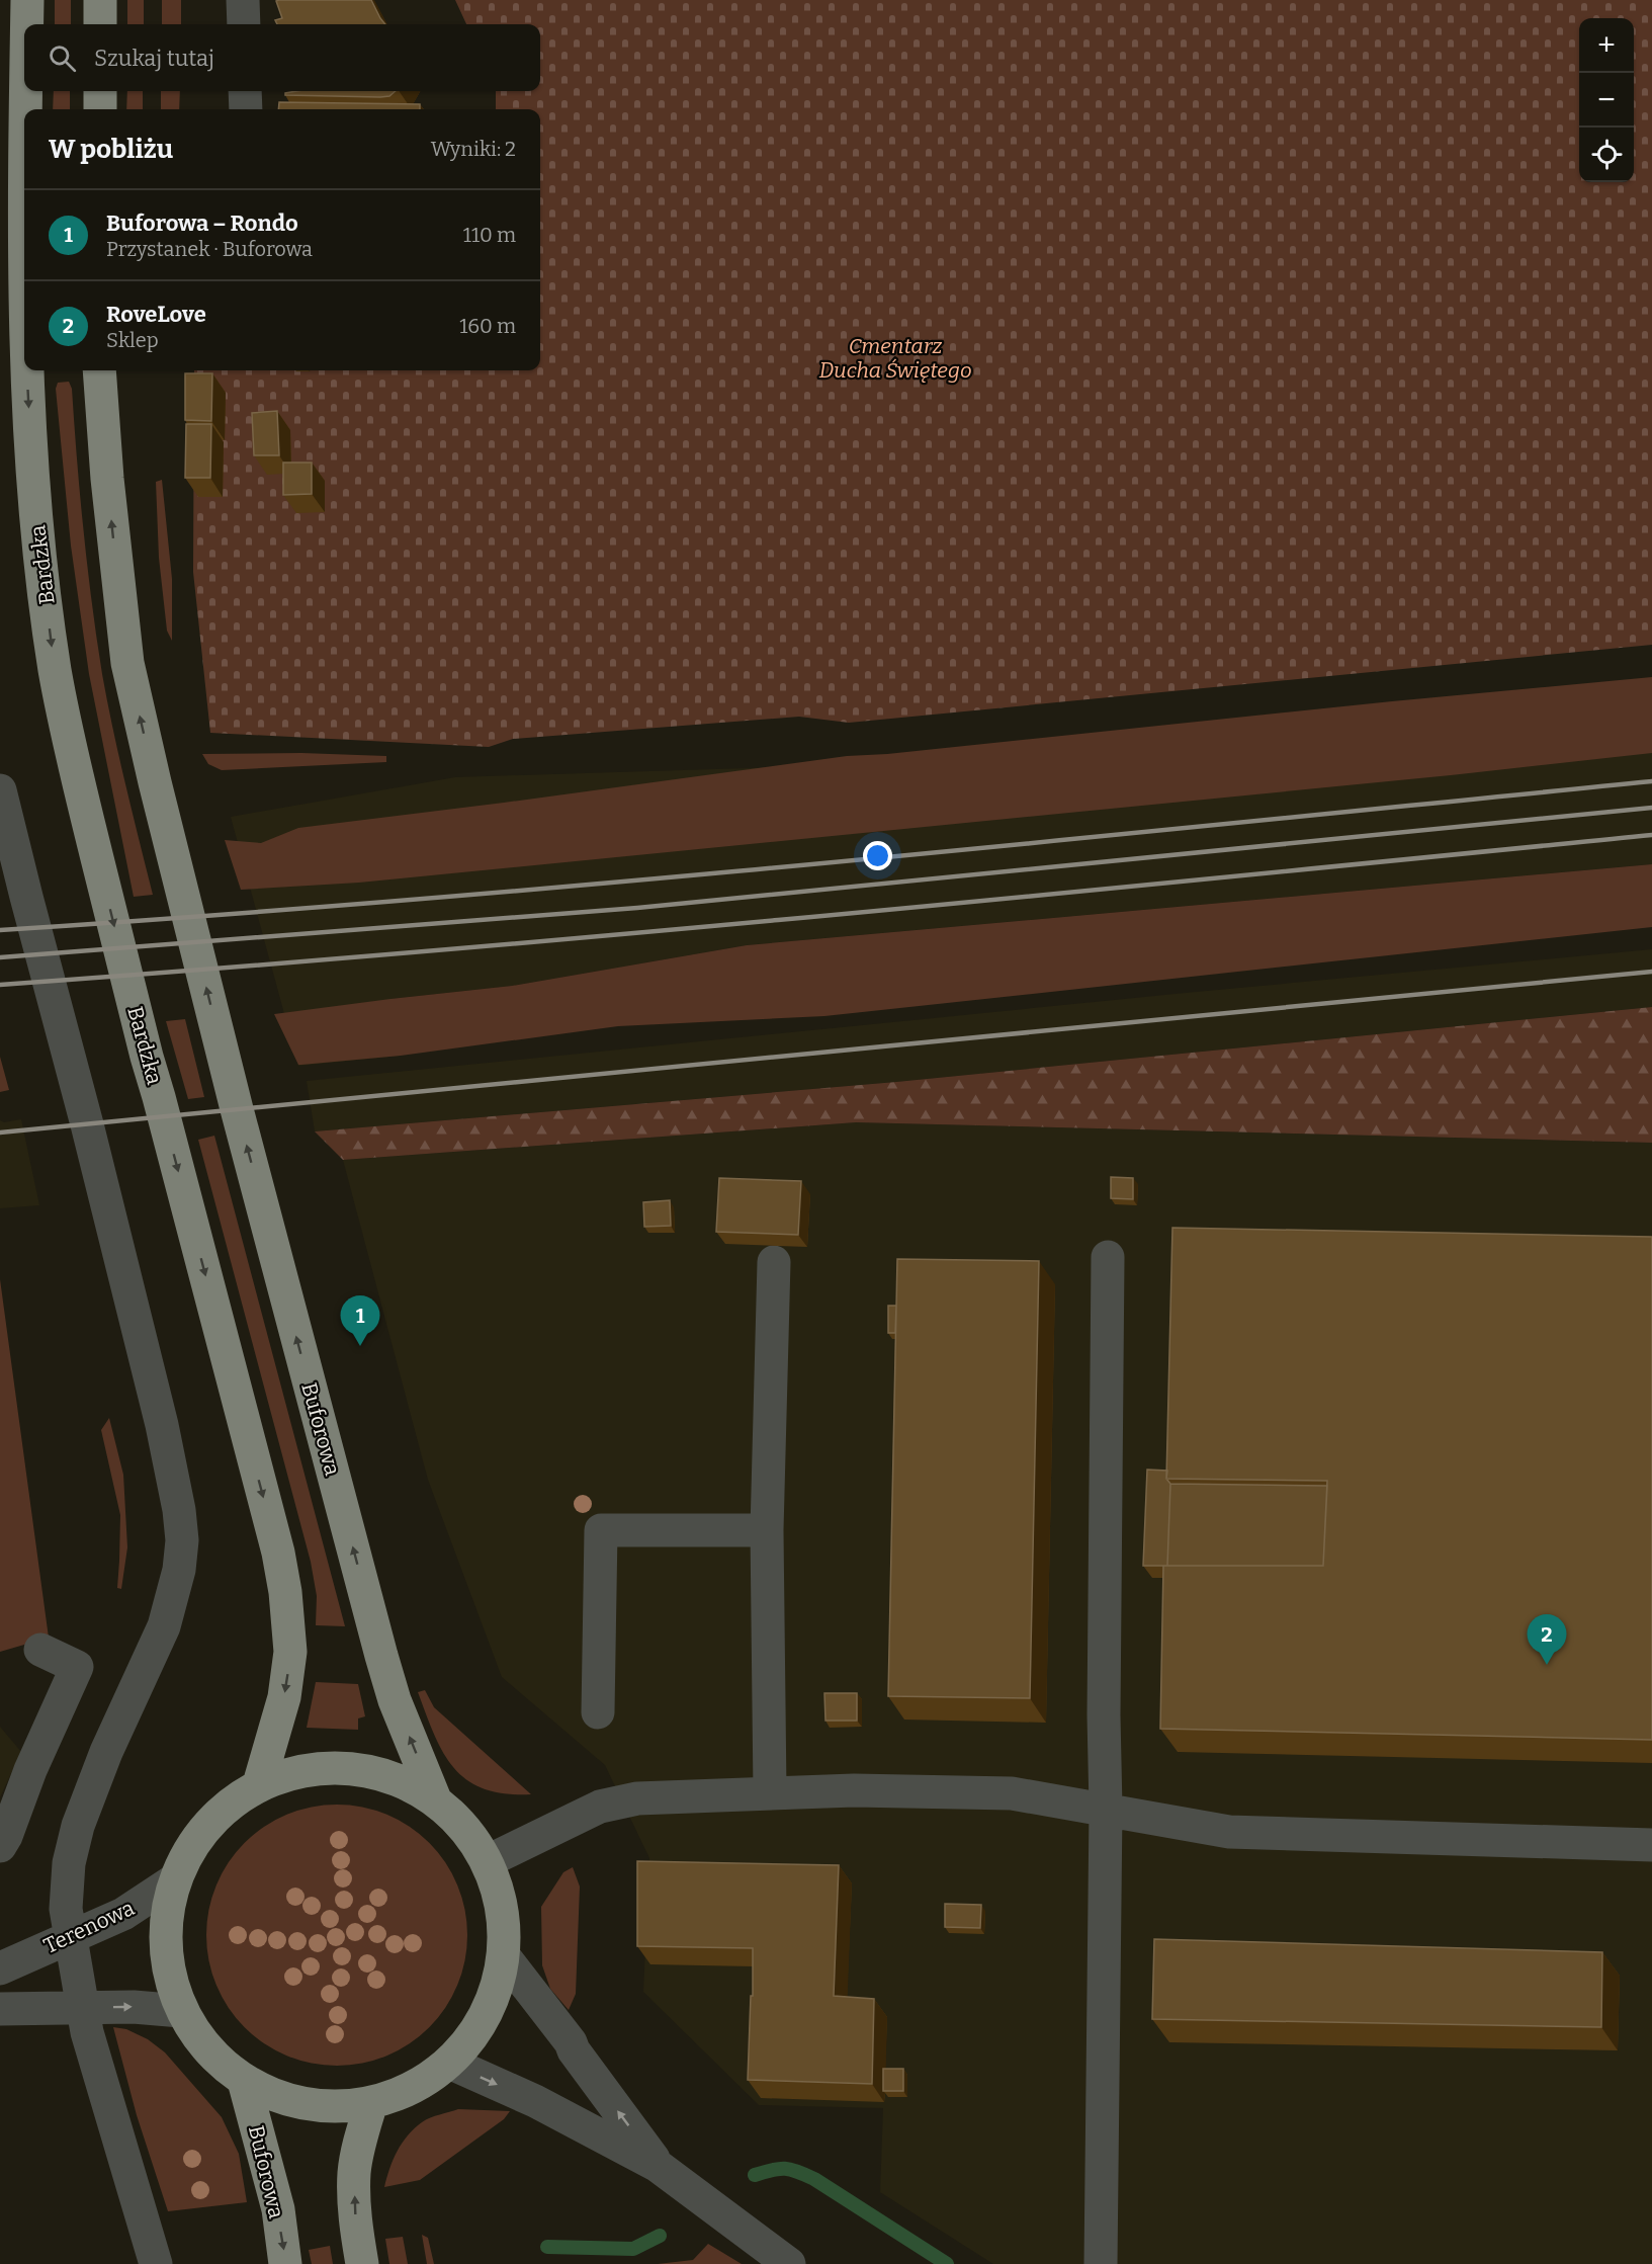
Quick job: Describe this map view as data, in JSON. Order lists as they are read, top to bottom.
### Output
{
  "streets": {
    "main road": ["Bardzka", "Buforowa"],
    "street": ["Terenowa"]
  },
  "one_way": ["Bardzka"],
  "parks": ["Cmentarz Ducha Świętego"],
  "page": {
    "map_buttons": ["+", "−"],
    "search": "Szukaj tutaj",
    "heading": ["W pobliżu", "Wyniki: 2"],
    "list": [
      {
        "mark": "1",
        "name": "Buforowa – Rondo",
        "note": "Przystanek · Buforowa",
        "value": "110 m"
      },
      {
        "mark": "2",
        "name": "RoveLove",
        "note": "Sklep",
        "value": "160 m"
      }
    ],
    "pins": ["1", "2"]
  }
}
